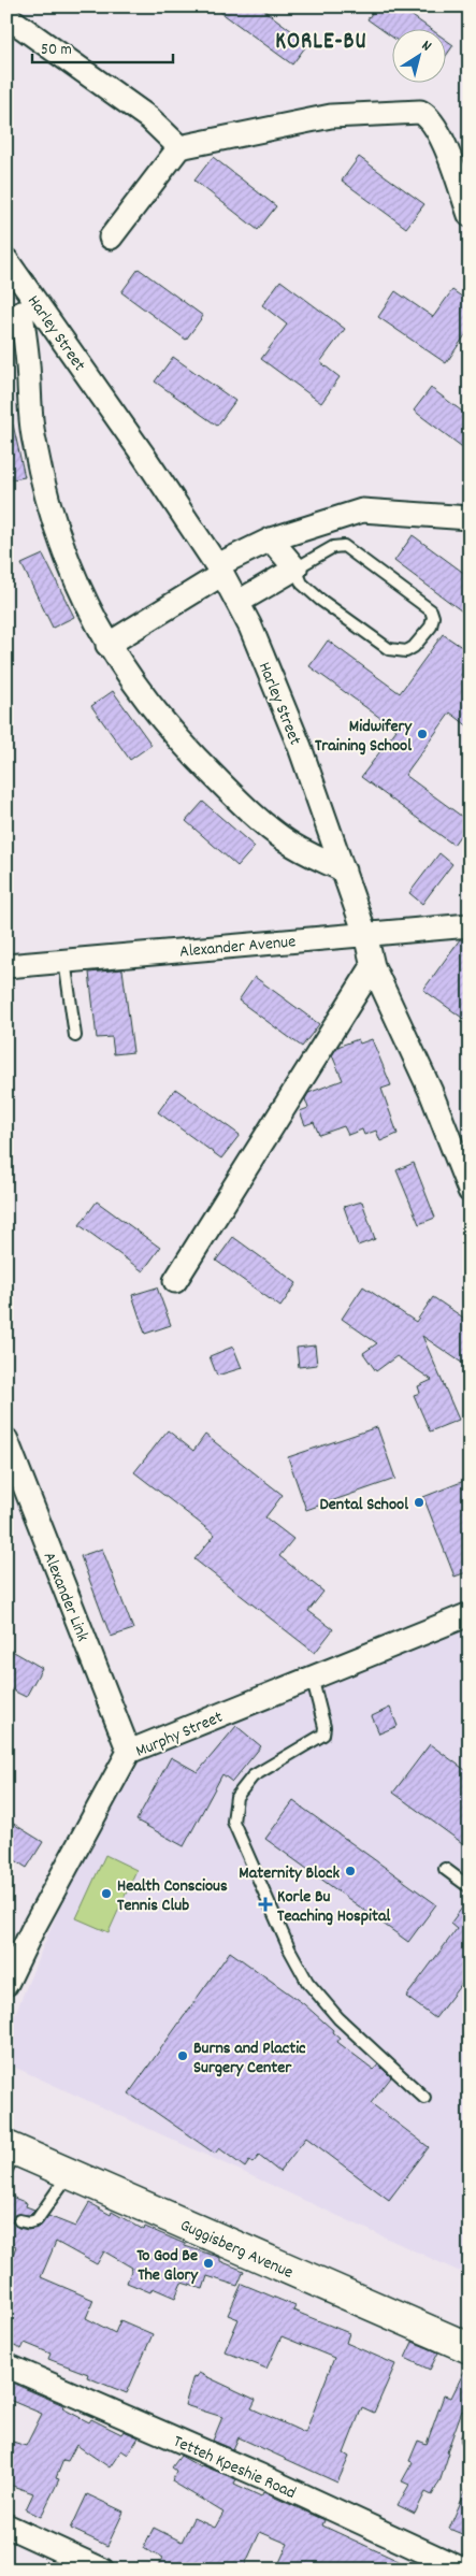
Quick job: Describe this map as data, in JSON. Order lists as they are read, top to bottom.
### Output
{
  "streets": {
    "main road": ["Guggisberg Avenue"],
    "street": [
      "Harley Street",
      "Alexander Avenue",
      "Alexander Link",
      "Murphy Street",
      "Tetteh Kpeshie Road"
    ]
  },
  "crossings": [
    ["Harley Street", "Alexander Avenue"],
    ["Alexander Link", "Murphy Street"]
  ],
  "districts": ["KORLE-BU"],
  "places": {
    "other": [
      "Midwifery Training School",
      "Dental School",
      "Maternity Block",
      "Health Conscious Tennis Club",
      "Burns and Plactic Surgery Center",
      "To God Be The Glory"
    ],
    "health": ["Korle Bu Teaching Hospital"]
  },
  "scale_bar": "50 m",
  "north": "top right"
}
